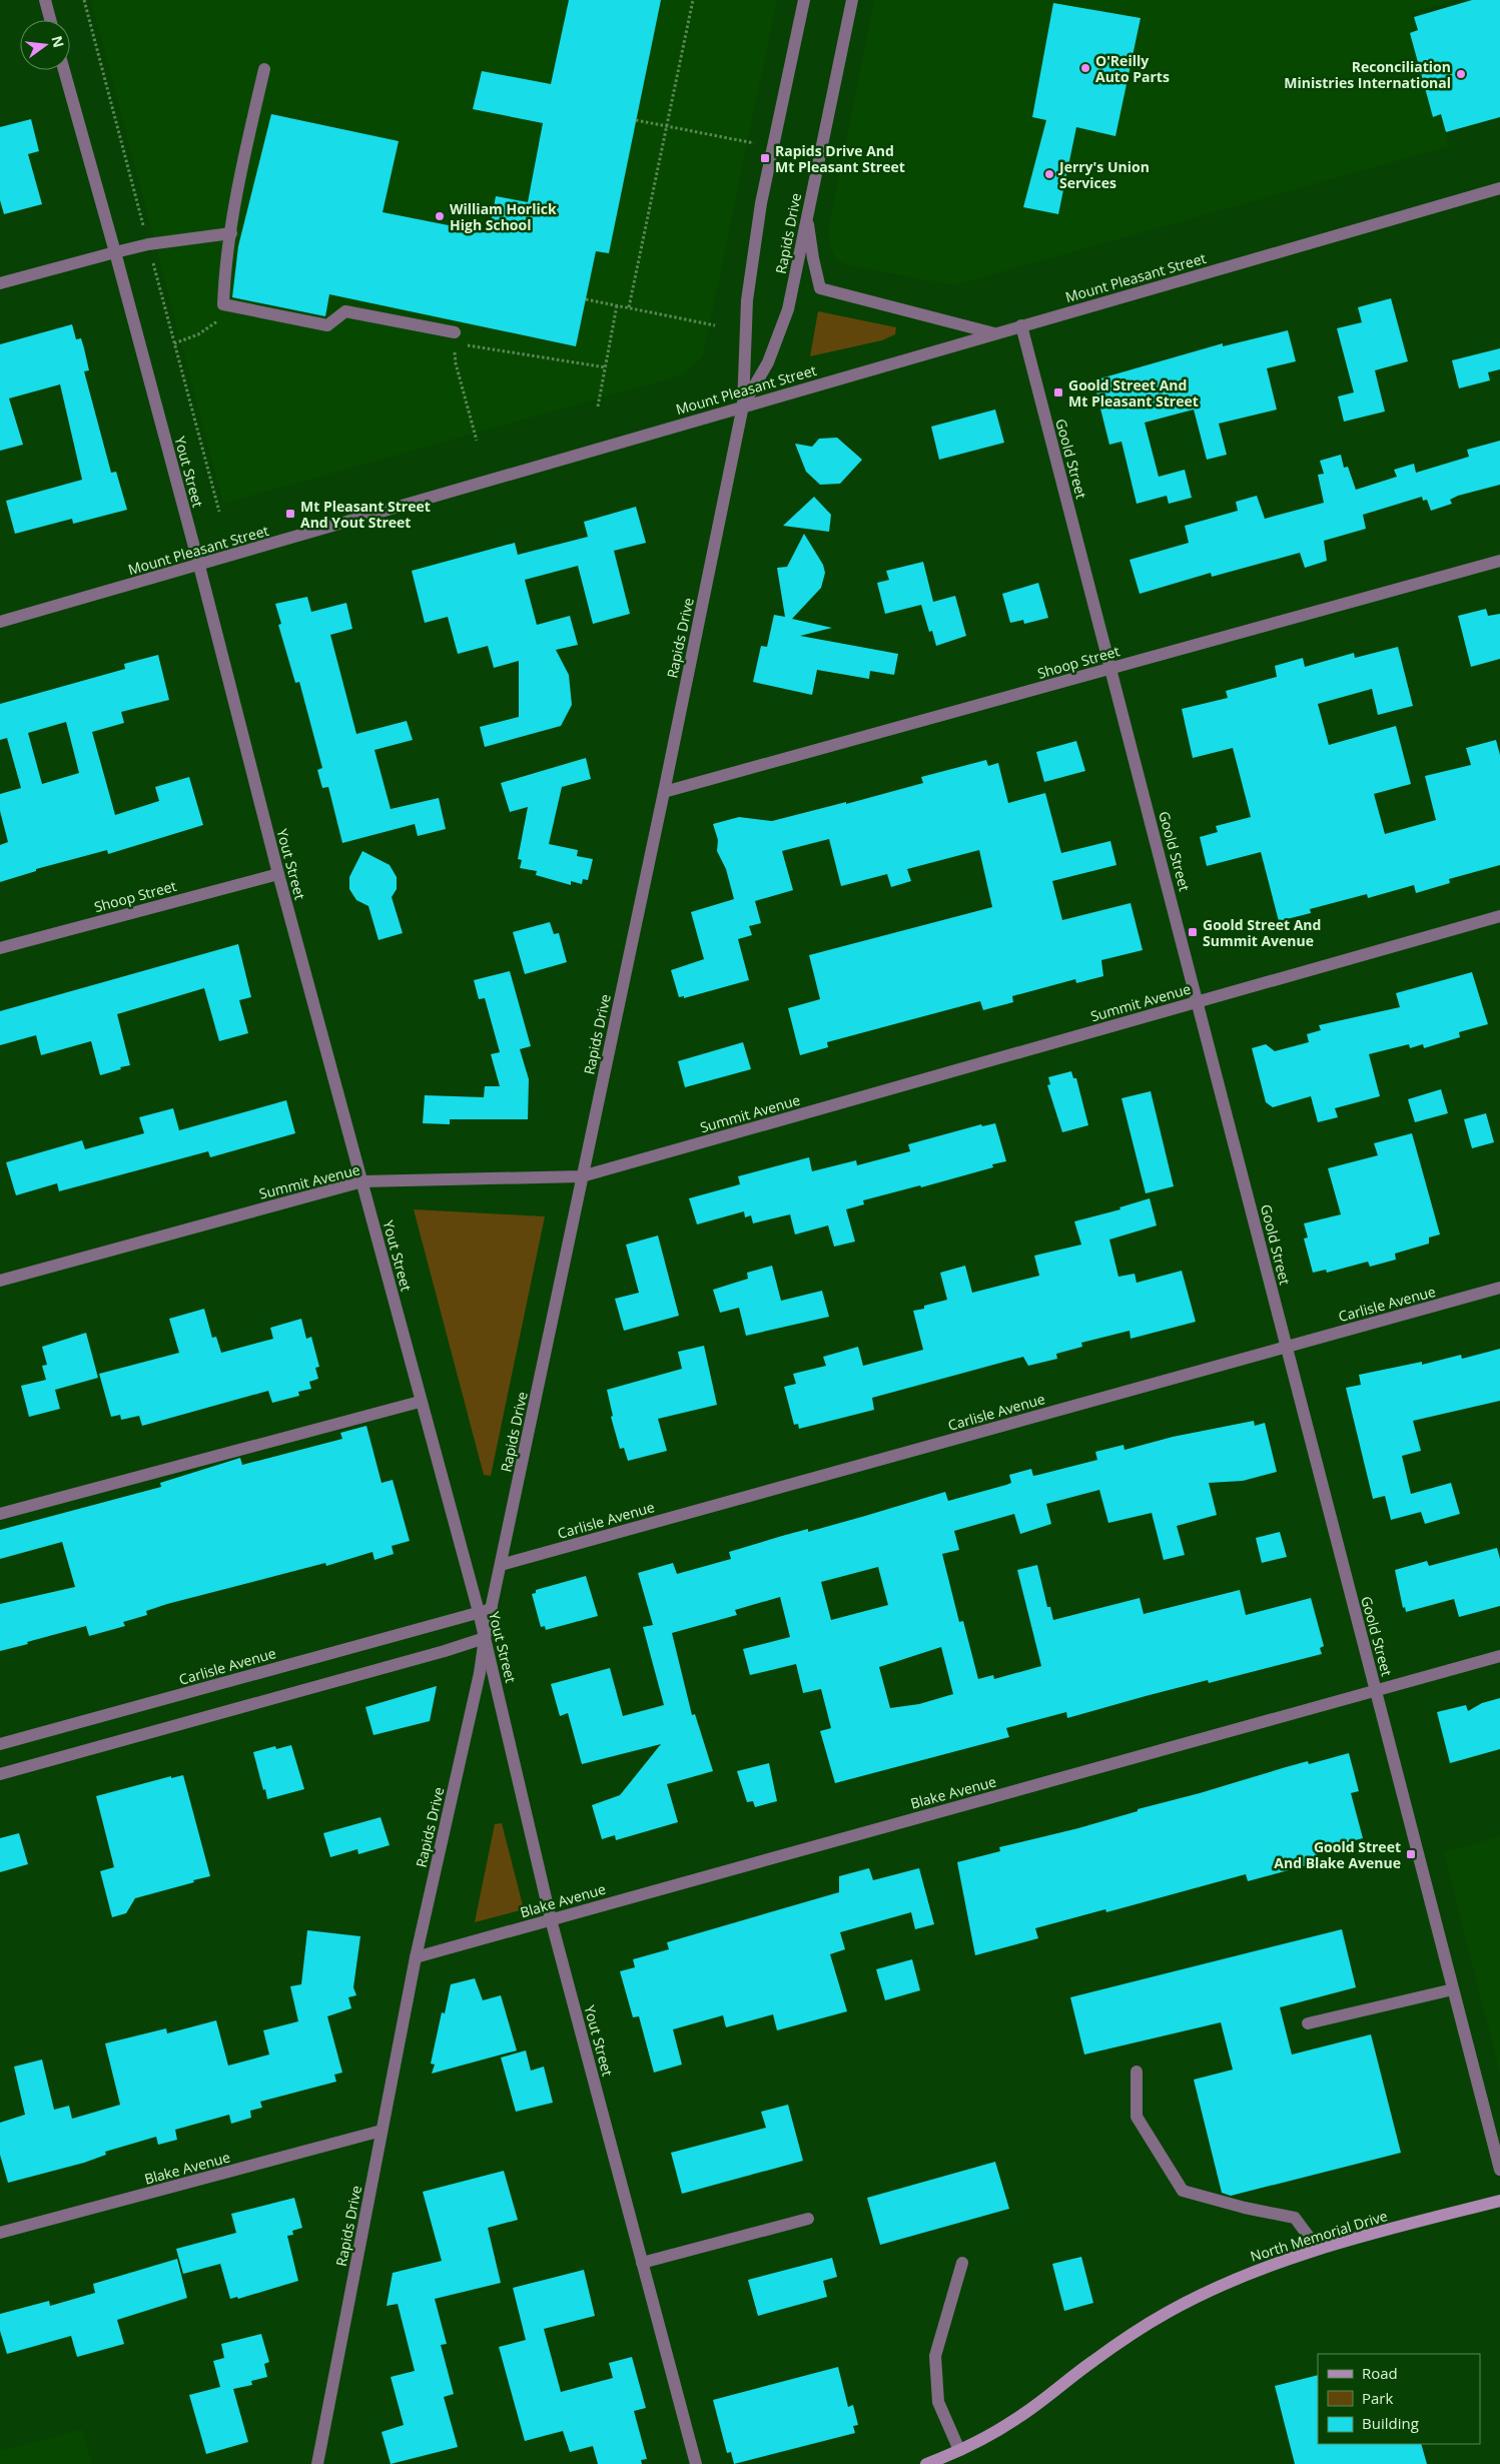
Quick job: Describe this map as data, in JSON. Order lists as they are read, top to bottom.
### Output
{
  "streets": {
    "main road": ["North Memorial Drive"],
    "street": [
      "Rapids Drive",
      "Mount Pleasant Street",
      "Goold Street",
      "Yout Street",
      "Shoop Street",
      "Summit Avenue",
      "Carlisle Avenue",
      "Blake Avenue"
    ]
  },
  "crossings": [
    ["Rapids Drive", "Mount Pleasant Street"],
    ["Rapids Drive", "Yout Street"],
    ["Rapids Drive", "Shoop Street"],
    ["Rapids Drive", "Summit Avenue"],
    ["Rapids Drive", "Carlisle Avenue"],
    ["Rapids Drive", "Blake Avenue"],
    ["Mount Pleasant Street", "Goold Street"],
    ["Mount Pleasant Street", "Yout Street"],
    ["Goold Street", "Shoop Street"],
    ["Goold Street", "Summit Avenue"],
    ["Goold Street", "Carlisle Avenue"],
    ["Goold Street", "Blake Avenue"],
    ["Yout Street", "Shoop Street"],
    ["Yout Street", "Summit Avenue"],
    ["Yout Street", "Carlisle Avenue"],
    ["Yout Street", "Blake Avenue"]
  ],
  "places": {
    "other": [
      "O'Reilly Auto Parts",
      "Reconciliation Ministries International",
      "Jerry's Union Services",
      "William Horlick High School"
    ],
    "transit": [
      "Rapids Drive And Mt Pleasant Street",
      "Goold Street And Mt Pleasant Street",
      "Mt Pleasant Street And Yout Street",
      "Goold Street And Summit Avenue",
      "Goold Street And Blake Avenue"
    ]
  },
  "legend": ["Road", "Park", "Building"],
  "north": "right"
}
